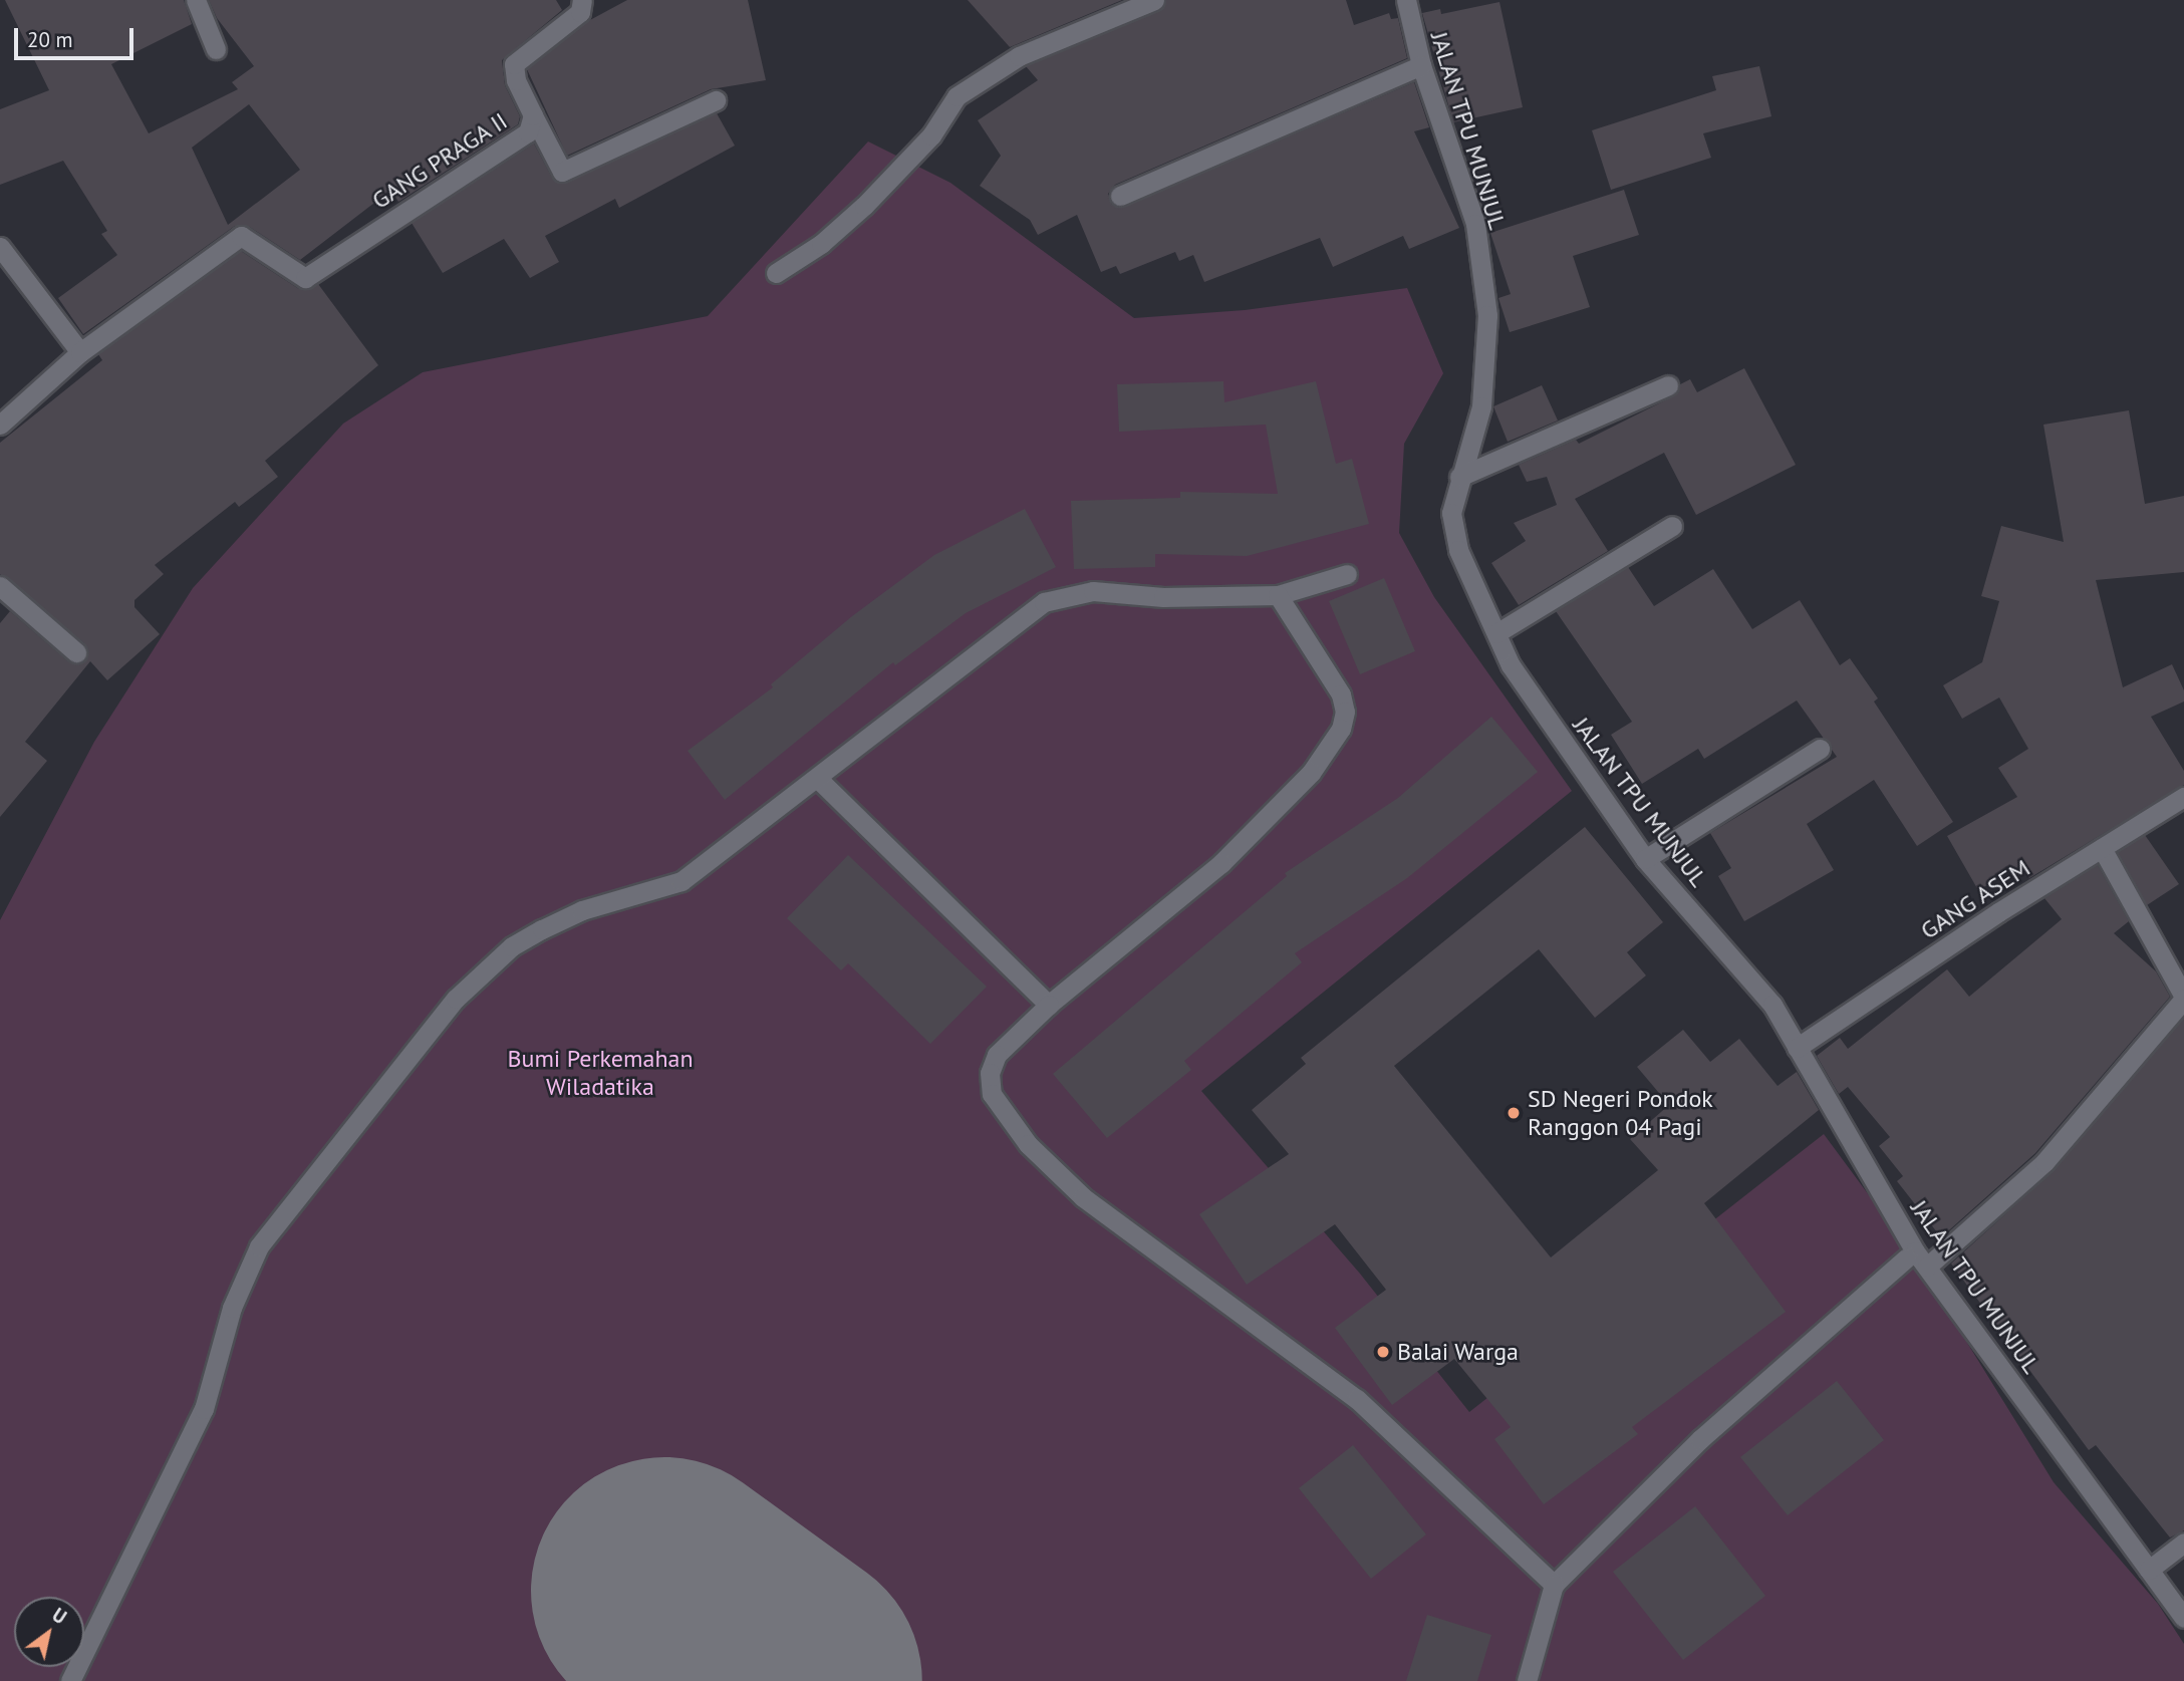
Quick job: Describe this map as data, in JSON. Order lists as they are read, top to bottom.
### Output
{
  "streets": {
    "street": ["JALAN TPU MUNJUL", "GANG PRAGA II", "GANG ASEM"]
  },
  "crossings": [
    ["JALAN TPU MUNJUL", "GANG ASEM"]
  ],
  "parks": ["Bumi Perkemahan Wiladatika"],
  "places": ["SD Negeri Pondok Ranggon 04 Pagi", "Balai Warga"],
  "scale_bar": "20 m",
  "north": "top right"
}
